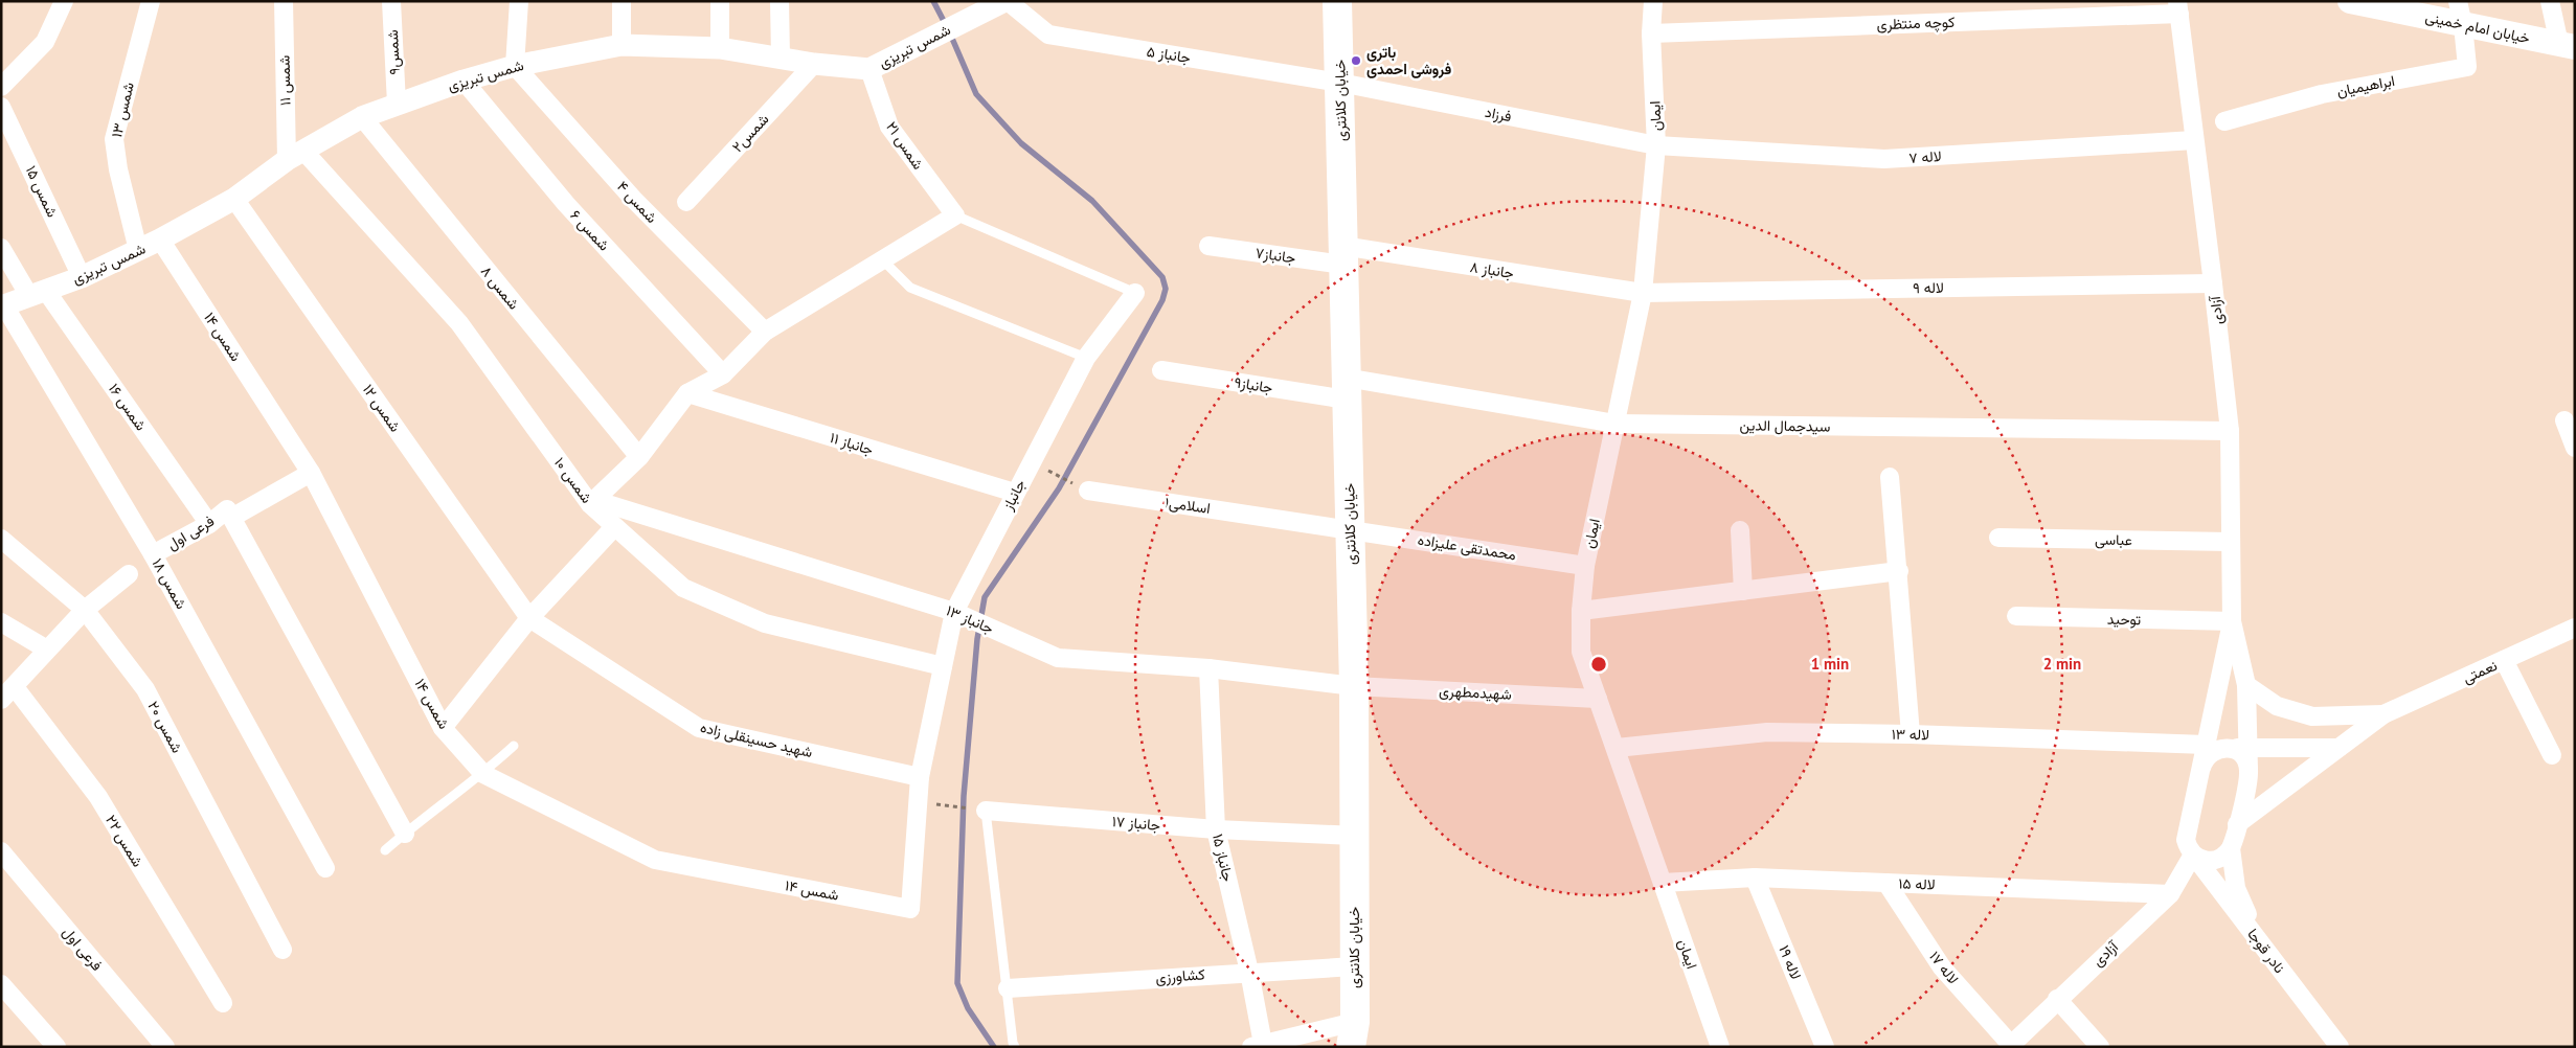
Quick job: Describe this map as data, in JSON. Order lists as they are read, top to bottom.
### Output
{
  "streets": {
    "main road": ["خیابان امام خمینی", "خیابان کلانتری"],
    "street": [
      "کوچه منتظری",
      "شمس تبریزی",
      "شمس۹",
      "جانباز ۵",
      "شمس ۱۱",
      "ابراهیمیان",
      "شمس ۱۳",
      "فرزاد",
      "ایمان",
      "شمس۲",
      "شمس ۲۱",
      "لاله ۷",
      "شمس ۱۵",
      "شمس ۴",
      "شمس ۶",
      "جانباز۷",
      "جانباز ۸",
      "شمس ۸",
      "لاله ۹",
      "آزادی",
      "شمس ۱۴",
      "جانباز۹",
      "شمس ۱۶",
      "شمس ۱۲",
      "سیدجمال الدین",
      "جانباز ۱۱",
      "شمس ۱۰",
      "جانباز",
      "اسلامی۱",
      "فرعی اول",
      "عباسی",
      "محمدتقی علیزاده",
      "شمس ۱۸",
      "جانباز ۱۳",
      "توحید",
      "نعمتی",
      "شهیدمطهری",
      "شمس ۲۰",
      "لاله ۱۳",
      "شهید حسینقلی زاده",
      "جانباز ۱۷",
      "شمس ۲۲",
      "جانباز ۱۵",
      "لاله ۱۵",
      "نادر قوجا",
      "لاله ۱۹",
      "لاله ۱۷",
      "کشاورزی"
    ]
  },
  "crossings": [
    ["کوچه منتظری", "ایمان"],
    ["کوچه منتظری", "آزادی"],
    ["خیابان امام خمینی", "ابراهیمیان"],
    ["شمس تبریزی", "شمس۹"],
    ["شمس تبریزی", "جانباز ۵"],
    ["شمس تبریزی", "شمس ۱۱"],
    ["شمس تبریزی", "شمس ۱۳"],
    ["شمس تبریزی", "شمس۲"],
    ["شمس تبریزی", "شمس ۲۱"],
    ["شمس تبریزی", "شمس ۱۵"],
    ["شمس تبریزی", "شمس ۴"],
    ["شمس تبریزی", "شمس ۶"],
    ["شمس تبریزی", "شمس ۸"],
    ["شمس تبریزی", "شمس ۱۴"],
    ["شمس تبریزی", "شمس ۱۶"],
    ["شمس تبریزی", "شمس ۱۲"],
    ["شمس تبریزی", "شمس ۱۰"],
    ["شمس تبریزی", "شمس ۱۸"],
    ["جانباز ۵", "خیابان کلانتری"],
    ["جانباز ۵", "فرزاد"],
    ["شمس ۱۱", "شمس ۱۰"],
    ["خیابان کلانتری", "فرزاد"],
    ["خیابان کلانتری", "جانباز۷"],
    ["خیابان کلانتری", "جانباز ۸"],
    ["خیابان کلانتری", "جانباز۹"],
    ["خیابان کلانتری", "سیدجمال الدین"],
    ["خیابان کلانتری", "اسلامی۱"],
    ["خیابان کلانتری", "محمدتقی علیزاده"],
    ["خیابان کلانتری", "جانباز ۱۳"],
    ["خیابان کلانتری", "شهیدمطهری"],
    ["خیابان کلانتری", "جانباز ۱۷"],
    ["خیابان کلانتری", "کشاورزی"],
    ["فرزاد", "ایمان"],
    ["فرزاد", "لاله ۷"],
    ["ایمان", "لاله ۷"],
    ["ایمان", "جانباز ۸"],
    ["ایمان", "لاله ۹"],
    ["ایمان", "سیدجمال الدین"],
    ["ایمان", "محمدتقی علیزاده"],
    ["ایمان", "شهیدمطهری"],
    ["ایمان", "لاله ۱۳"],
    ["ایمان", "لاله ۱۵"],
    ["شمس ۲۱", "جانباز"],
    ["لاله ۷", "آزادی"],
    ["جانباز۷", "جانباز ۸"],
    ["جانباز ۸", "لاله ۹"],
    ["لاله ۹", "آزادی"],
    ["آزادی", "سیدجمال الدین"],
    ["آزادی", "عباسی"],
    ["آزادی", "توحید"],
    ["آزادی", "نعمتی"],
    ["آزادی", "لاله ۱۳"],
    ["آزادی", "لاله ۱۵"],
    ["آزادی", "نادر قوجا"],
    ["آزادی", "لاله ۱۷"],
    ["شمس ۱۴", "جانباز"],
    ["شمس ۱۴", "فرعی اول"],
    ["جانباز۹", "سیدجمال الدین"],
    ["شمس ۱۶", "فرعی اول"],
    ["شمس ۱۲", "شهید حسینقلی زاده"],
    ["جانباز ۱۱", "جانباز"],
    ["شمس ۱۰", "جانباز"],
    ["شمس ۱۰", "جانباز ۱۳"],
    ["جانباز", "جانباز ۱۳"],
    ["جانباز", "شهید حسینقلی زاده"],
    ["اسلامی۱", "محمدتقی علیزاده"],
    ["فرعی اول", "شمس ۱۸"],
    ["جانباز ۱۳", "شهیدمطهری"],
    ["جانباز ۱۳", "جانباز ۱۵"],
    ["جانباز ۱۷", "جانباز ۱۵"],
    ["جانباز ۱۵", "کشاورزی"],
    ["لاله ۱۵", "لاله ۱۹"],
    ["لاله ۱۵", "لاله ۱۷"]
  ],
  "places": ["باتری فروشی احمدی"],
  "rings": ["1 min", "2 min"]
}
